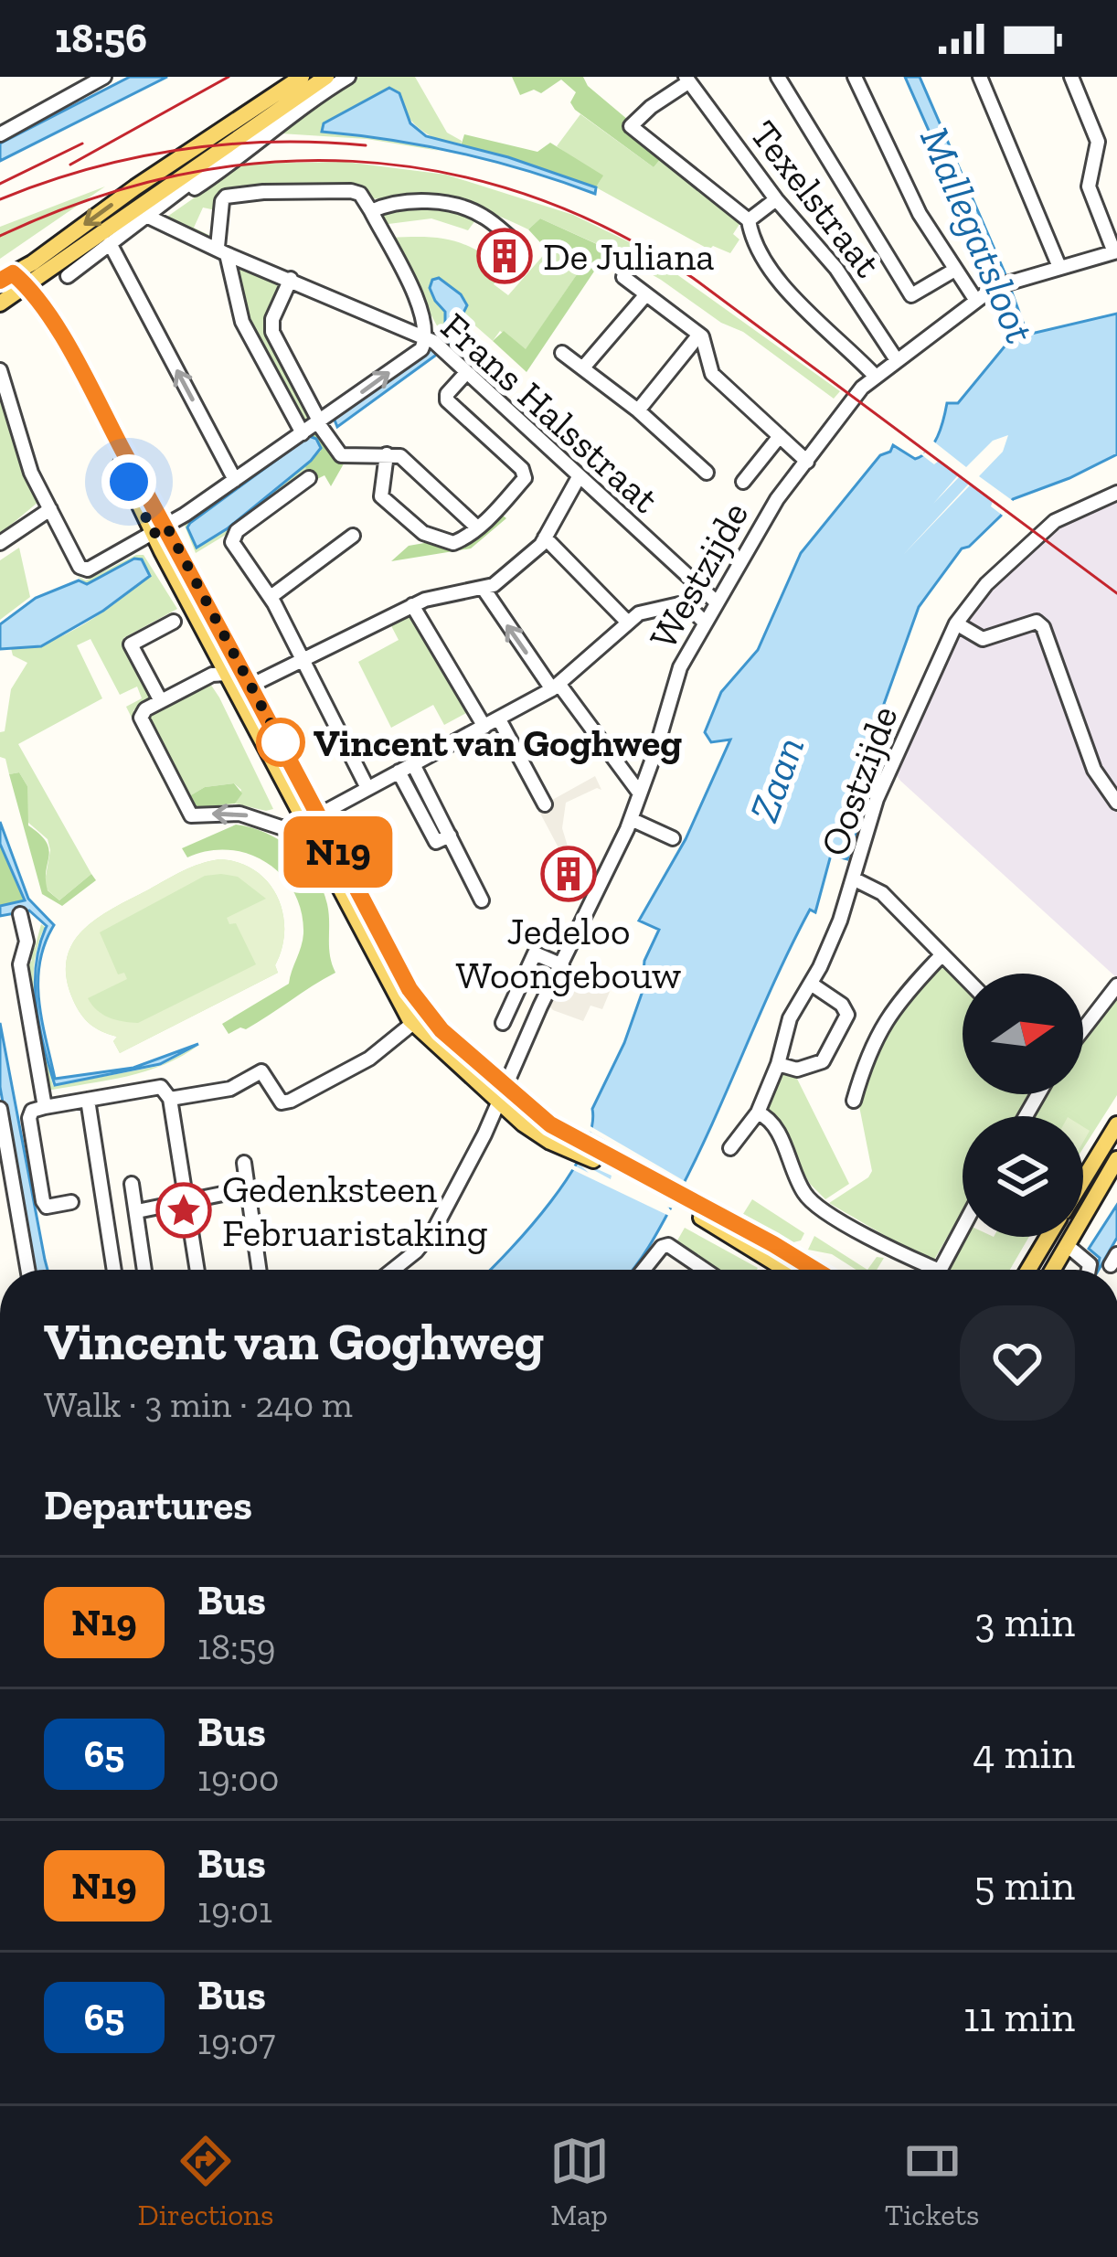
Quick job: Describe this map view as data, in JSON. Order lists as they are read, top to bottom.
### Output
{
  "streets": {
    "street": [
      "Texelstraat",
      "Frans Halsstraat",
      "Westzijde",
      "Oostzijde"
    ]
  },
  "crossings": [
    ["Texelstraat", "Westzijde"],
    ["Frans Halsstraat", "Westzijde"]
  ],
  "water": ["Mallegatsloot", "Zaan"],
  "places": {
    "building": ["De Juliana", "Jedeloo Woongebouw"],
    "other": ["Vincent van Goghweg"],
    "place": ["Gedenksteen Februaristaking"]
  },
  "lines": ["bus line N19"],
  "north": "right",
  "page": {
    "status": "18:56",
    "on_map": "N19",
    "heading": [
      ["Vincent van Goghweg", "Walk · 3 min · 240 m"],
      "Departures"
    ],
    "list": [
      {
        "mark": "N19",
        "name": "Bus",
        "note": "18:59",
        "value": "3 min"
      },
      {
        "mark": "65",
        "name": "Bus",
        "note": "19:00",
        "value": "4 min"
      },
      {
        "mark": "N19",
        "name": "Bus",
        "note": "19:01",
        "value": "5 min"
      },
      {
        "mark": "65",
        "name": "Bus",
        "note": "19:07",
        "value": "11 min"
      }
    ],
    "tabs": ["Directions", "Map", "Tickets"]
  }
}
